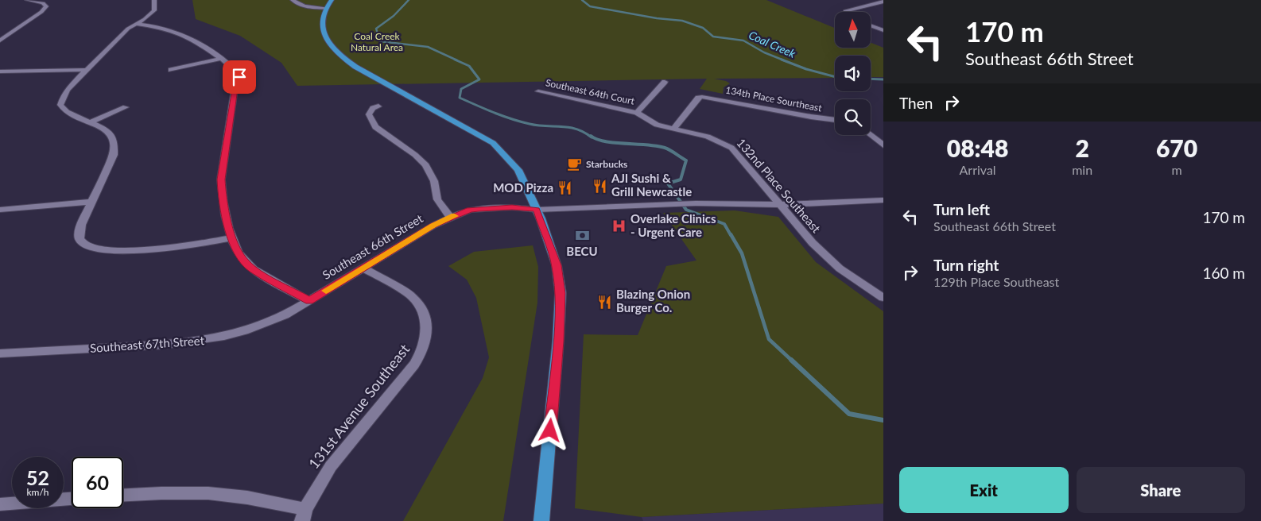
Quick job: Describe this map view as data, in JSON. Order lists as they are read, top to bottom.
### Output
{
  "streets": {
    "street": [
      "Southeast 64th Court",
      "134th Place Sourtheast",
      "132nd Place Southeast",
      "Southeast 66th Street",
      "Southeast 67th Street",
      "131st Avenue Southeast"
    ]
  },
  "crossings": [
    ["Southeast 64th Court", "132nd Place Southeast"],
    ["134th Place Sourtheast", "132nd Place Southeast"],
    ["132nd Place Southeast", "Southeast 66th Street"],
    ["Southeast 66th Street", "Southeast 67th Street"],
    ["Southeast 66th Street", "131st Avenue Southeast"]
  ],
  "water": ["Coal Creek"],
  "parks": ["Coal Creek Natural Area"],
  "places": {
    "cafe": ["Starbucks"],
    "restaurant": ["AJI Sushi & Grill Newcastle", "MOD Pizza", "Blazing Onion Burger Co."],
    "hospital": ["Overlake Clinics - Urgent Care"],
    "bank": ["BECU"]
  },
  "north": "top",
  "page": {
    "turn": ["170 m", "Southeast 66th Street"],
    "then": "Then",
    "eta": [
      "08:48",
      "Arrival",
      "2",
      "min",
      "670",
      "m"
    ],
    "list": [
      {
        "name": "Turn left",
        "note": "Southeast 66th Street",
        "value": "170 m"
      },
      {
        "name": "Turn right",
        "note": "129th Place Southeast",
        "value": "160 m"
      }
    ],
    "speed": "52 km/h",
    "limit": "60",
    "buttons": ["Exit", "Share"]
  }
}
